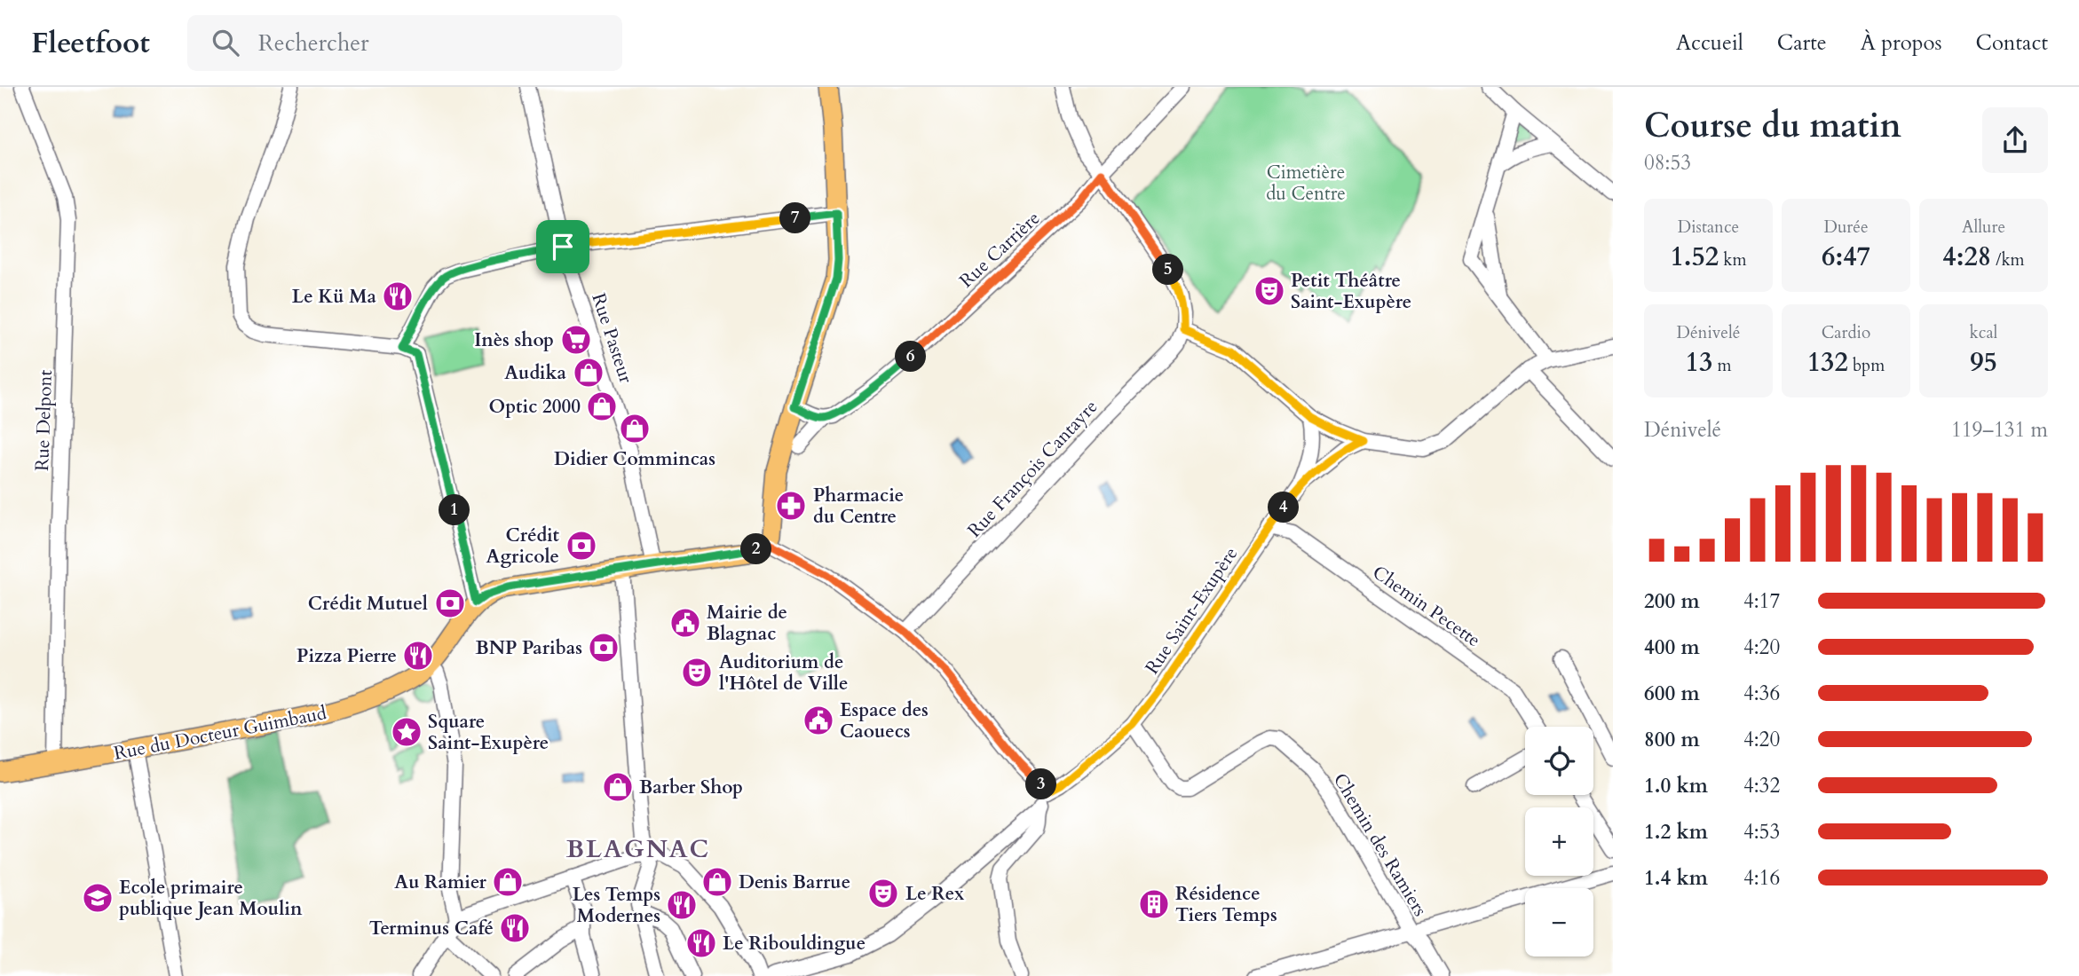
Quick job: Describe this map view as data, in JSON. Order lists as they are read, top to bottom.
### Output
{
  "streets": {
    "main road": ["Rue du Docteur Guimbaud"],
    "street": [
      "Rue Carrière",
      "Rue Pasteur",
      "Rue Delpont",
      "Rue François Cantayre",
      "Chemin Pecette",
      "Rue Saint-Exupère",
      "Chemin des Ramiers"
    ]
  },
  "crossings": [
    ["Rue Delpont", "Rue du Docteur Guimbaud"],
    ["Chemin Pecette", "Rue Saint-Exupère"],
    ["Rue Saint-Exupère", "Chemin des Ramiers"]
  ],
  "districts": ["BLAGNAC"],
  "parks": ["Cimetière du Centre"],
  "places": {
    "theatre": ["Petit Théâtre Saint-Exupère", "Auditorium de l'Hôtel de Ville", "Le Rex"],
    "restaurant": [
      "Le Kü Ma",
      "Pizza Pierre",
      "Les Temps Modernes",
      "Terminus Café",
      "Le Ribouldingue"
    ],
    "supermarket": ["Inès shop"],
    "shop": [
      "Audika",
      "Optic 2000",
      "Didier Commincas",
      "Barber Shop",
      "Au Ramier",
      "Denis Barrue"
    ],
    "pharmacy": ["Pharmacie du Centre"],
    "bank": ["Crédit Agricole", "Crédit Mutuel", "BNP Paribas"],
    "public building": ["Mairie de Blagnac", "Espace des Caouecs"],
    "place": ["Square Saint-Exupère"],
    "school or university": ["Ecole primaire publique Jean Moulin"],
    "building": ["Résidence Tiers Temps"]
  },
  "page": {
    "header": "Fleetfoot",
    "search": "Rechercher",
    "nav": [
      "Accueil",
      "Carte",
      "À propos",
      "Contact"
    ],
    "heading": ["Course du matin", "08:53"],
    "stats": [
      ["Distance", "1.52 km"],
      ["Durée", "6:47"],
      ["Allure", "4:28 /km"],
      ["Dénivelé", "13 m"],
      ["Cardio", "132 bpm"],
      ["kcal", "95"]
    ],
    "pins": [
      "7",
      "5",
      "6",
      "4",
      "1",
      "2",
      "3"
    ],
    "chart": ["Dénivelé", "119–131 m"],
    "list": [
      {
        "name": "200 m",
        "note": "4:17"
      },
      {
        "name": "400 m",
        "note": "4:20"
      },
      {
        "name": "600 m",
        "note": "4:36"
      },
      {
        "name": "800 m",
        "note": "4:20"
      },
      {
        "name": "1.0 km",
        "note": "4:32"
      },
      {
        "name": "1.2 km",
        "note": "4:53"
      },
      {
        "name": "1.4 km",
        "note": "4:16"
      }
    ],
    "map_buttons": ["+", "−"]
  }
}
